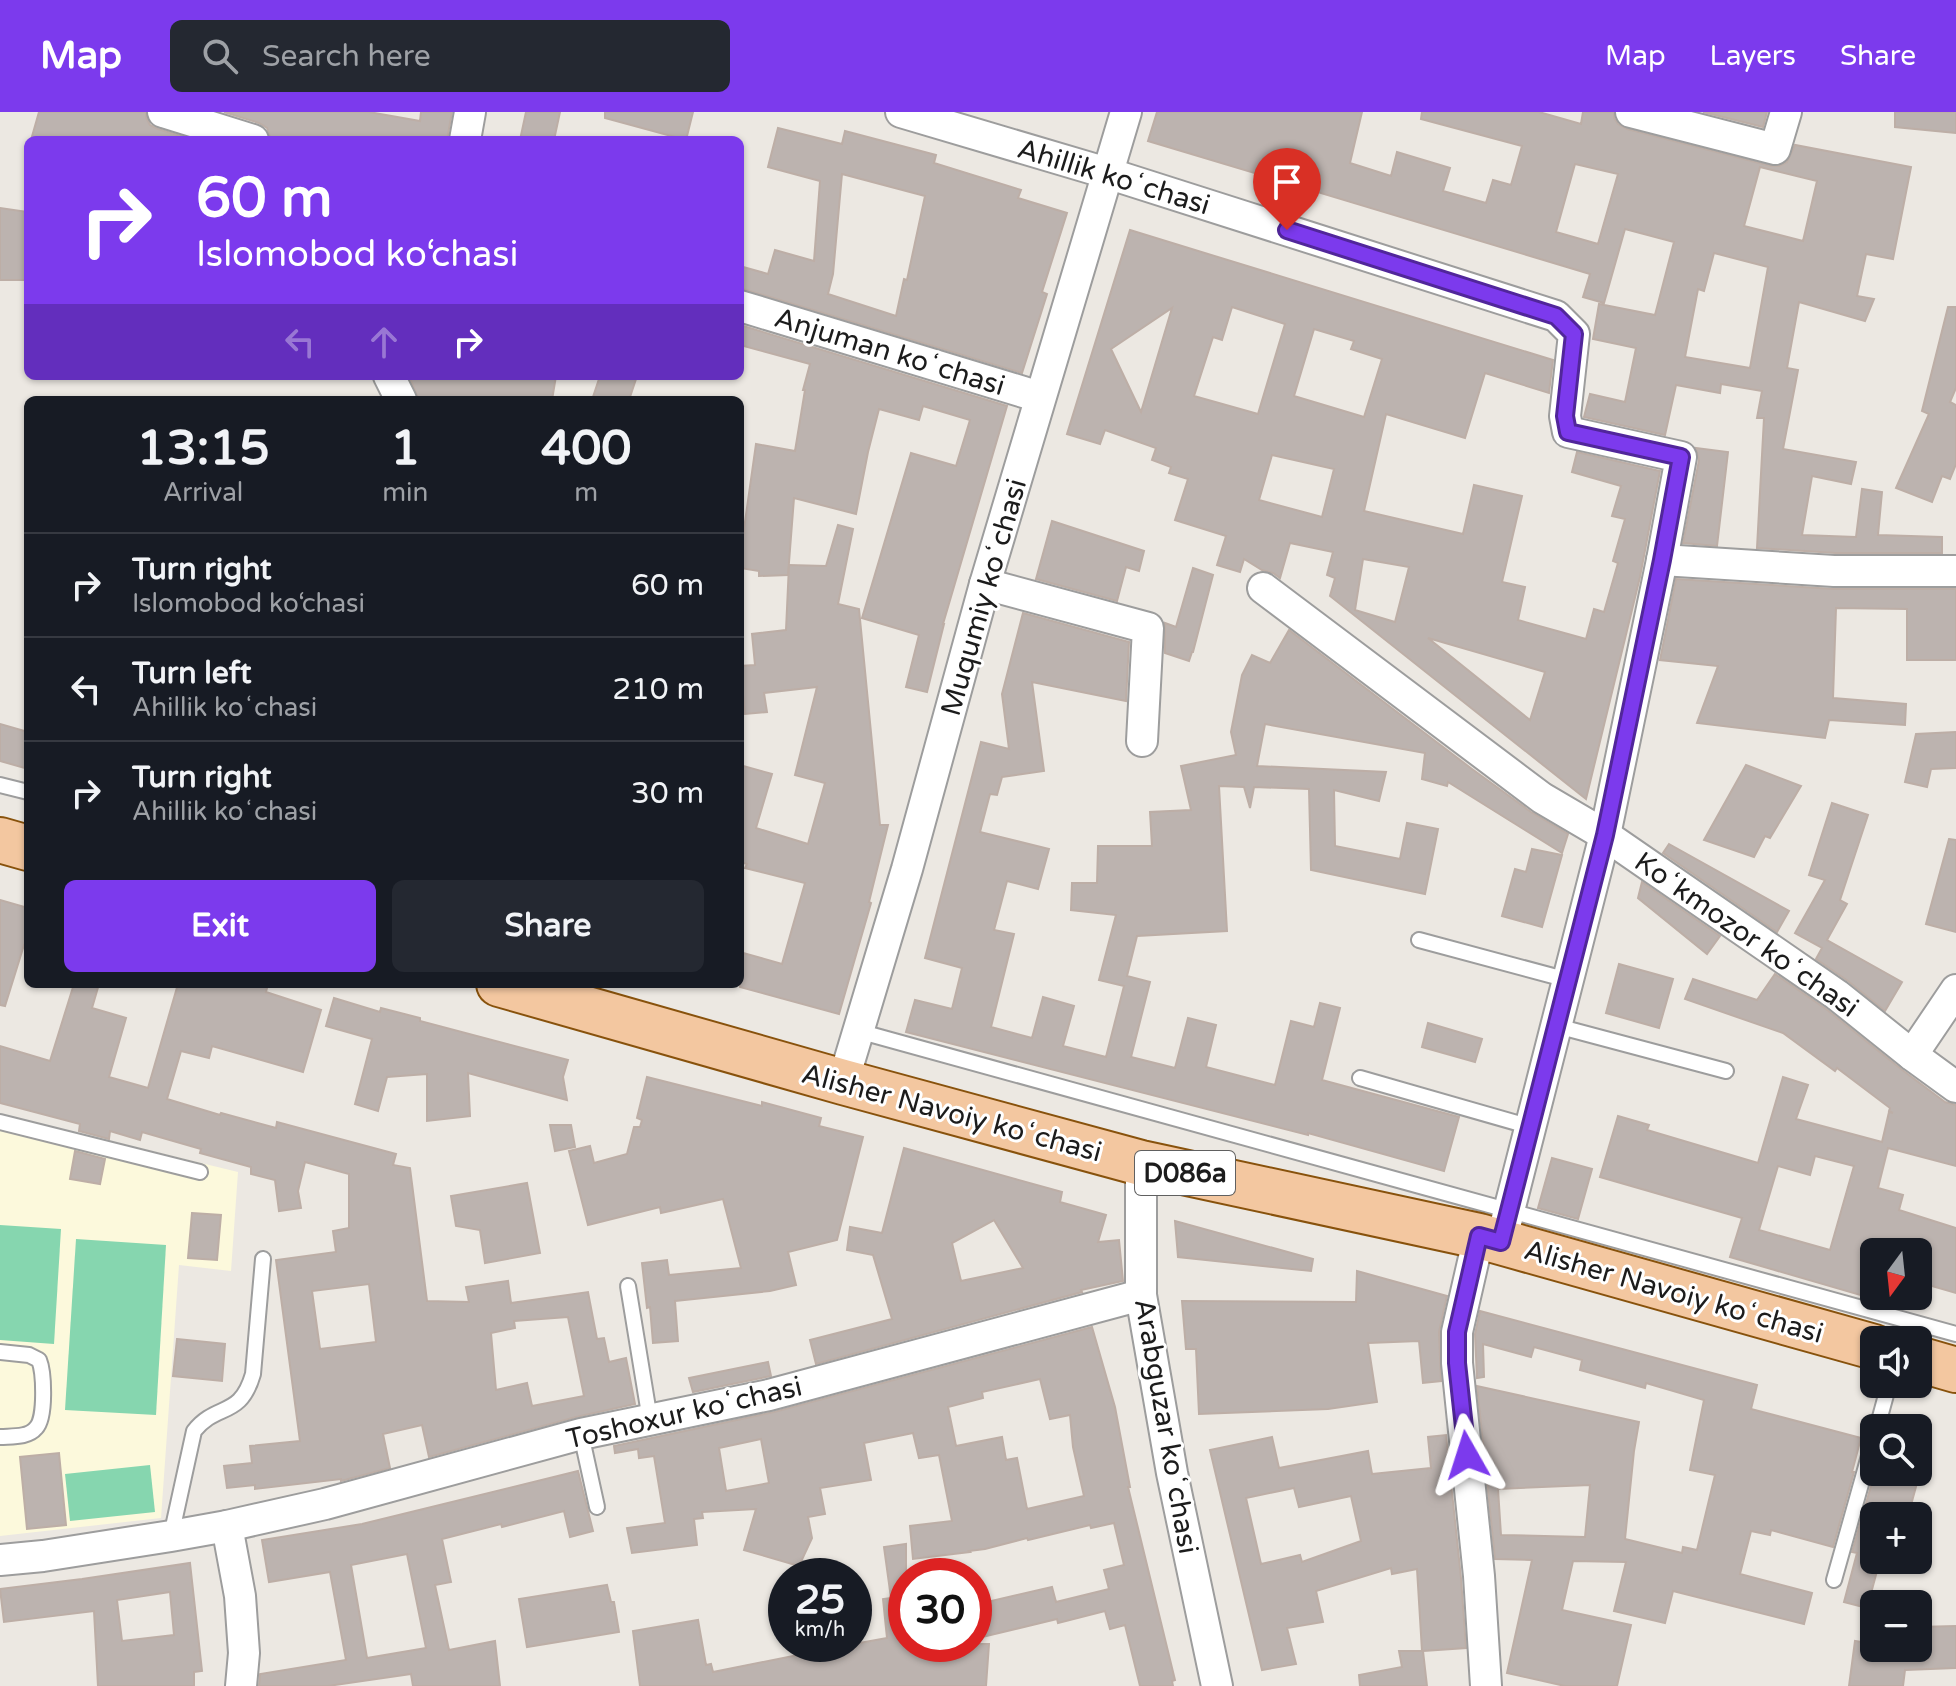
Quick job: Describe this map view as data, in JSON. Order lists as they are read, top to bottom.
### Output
{
  "streets": {
    "main road": ["Alisher Navoiy koʻchasi", "D086a"],
    "street": [
      "Ahillik koʻchasi",
      "Anjuman koʻchasi",
      "Muqumiy koʻchasi",
      "Koʻkmozor koʻchasi",
      "Toshoxur koʻchasi",
      "Arabguzar koʻchasi"
    ]
  },
  "crossings": [
    ["Ahillik koʻchasi", "Muqumiy koʻchasi"],
    ["Anjuman koʻchasi", "Muqumiy koʻchasi"],
    ["Muqumiy koʻchasi", "Alisher Navoiy koʻchasi"],
    ["Alisher Navoiy koʻchasi", "Arabguzar koʻchasi"],
    ["Toshoxur koʻchasi", "Arabguzar koʻchasi"]
  ],
  "north": "bottom",
  "page": {
    "header": "Map",
    "search": "Search here",
    "nav": ["Map", "Layers", "Share"],
    "turn": ["60 m", "Islomobod ko‘chasi"],
    "eta": [
      "13:15",
      "Arrival",
      "1",
      "min",
      "400",
      "m"
    ],
    "list": [
      {
        "name": "Turn right",
        "note": "Islomobod ko‘chasi",
        "value": "60 m"
      },
      {
        "name": "Turn left",
        "note": "Ahillik koʻchasi",
        "value": "210 m"
      },
      {
        "name": "Turn right",
        "note": "Ahillik koʻchasi",
        "value": "30 m"
      }
    ],
    "buttons": ["Exit", "Share"],
    "map_buttons": ["+", "−"],
    "speed": "25 km/h",
    "limit": "30"
  }
}
